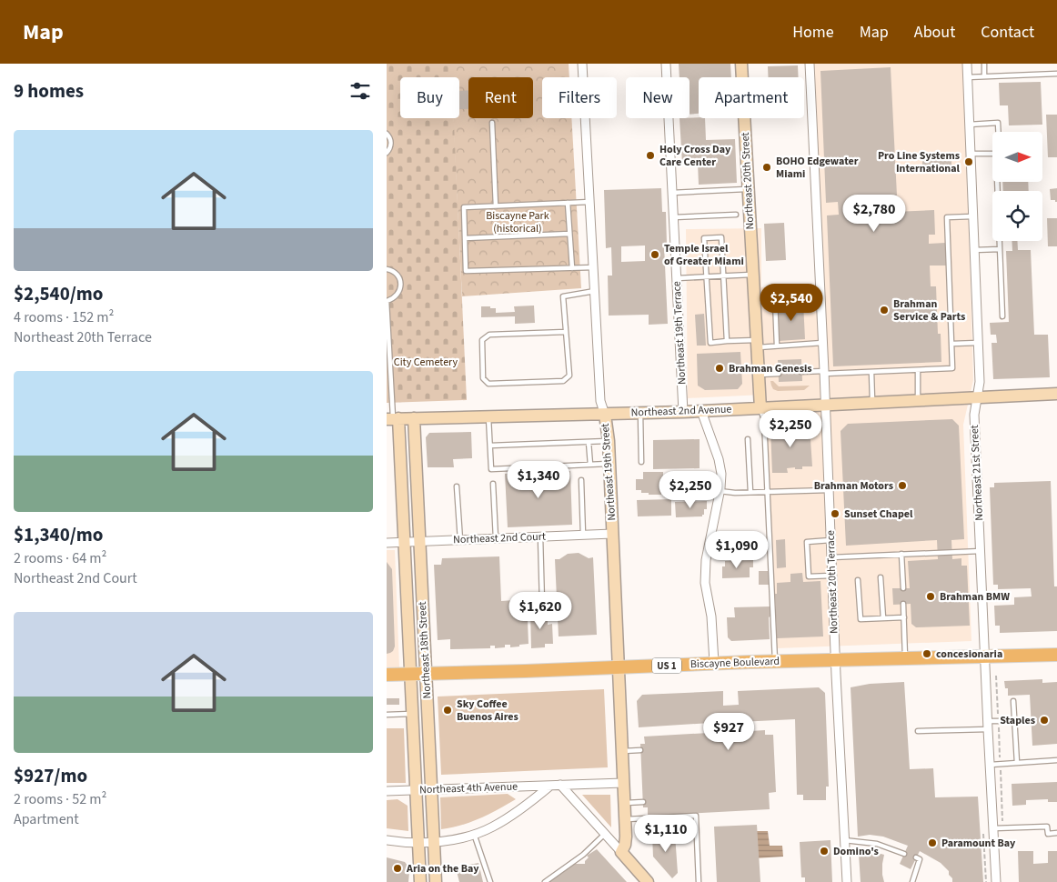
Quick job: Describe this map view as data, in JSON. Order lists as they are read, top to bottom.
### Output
{
  "streets": {
    "main road": ["Biscayne Boulevard", "US 1"],
    "street": [
      "Northeast 20th Street",
      "Northeast 19th Terrace",
      "Northeast 2nd Avenue",
      "Northeast 19th Street",
      "Northeast 21st Street",
      "Northeast 2nd Court",
      "Northeast 20th Terrace",
      "Northeast 18th Street",
      "Northeast 4th Avenue"
    ]
  },
  "crossings": [
    ["Northeast 20th Street", "Northeast 2nd Avenue"],
    ["Northeast 19th Terrace", "Northeast 2nd Avenue"],
    ["Northeast 2nd Avenue", "Northeast 19th Street"],
    ["Northeast 2nd Avenue", "Northeast 21st Street"],
    ["Northeast 2nd Avenue", "Northeast 20th Terrace"],
    ["Northeast 2nd Avenue", "Northeast 18th Street"],
    ["Northeast 19th Street", "Northeast 2nd Court"],
    ["Northeast 19th Street", "Biscayne Boulevard"],
    ["Northeast 19th Street", "Northeast 4th Avenue"],
    ["Northeast 21st Street", "Biscayne Boulevard"],
    ["Northeast 2nd Court", "Northeast 18th Street"],
    ["Northeast 20th Terrace", "Biscayne Boulevard"],
    ["Northeast 18th Street", "Biscayne Boulevard"],
    ["Northeast 18th Street", "Northeast 4th Avenue"]
  ],
  "parks": ["Biscayne Park (historical)", "City Cemetery"],
  "places": [
    "Holy Cross Day Care Center",
    "Pro Line Systems International",
    "BOHO Edgewater Miami",
    "Temple Israel of Greater Miami",
    "Brahman Service & Parts",
    "Brahman Genesis",
    "Brahman Motors",
    "Sunset Chapel",
    "Brahman BMW",
    "concesionaria",
    "Sky Coffee Buenos Aires",
    "Staples",
    "Paramount Bay",
    "Domino's",
    "Aria on the Bay"
  ],
  "north": "right",
  "page": {
    "header": "Map",
    "nav": [
      "Home",
      "Map",
      "About",
      "Contact"
    ],
    "heading": "9 homes",
    "chip": [
      "Buy",
      "Rent",
      "Filters",
      "New",
      "Apartment"
    ],
    "list": [
      {
        "name": "$2,540/mo",
        "note": "4 rooms · 152 m² · Northeast 20th Terrace"
      },
      {
        "name": "$1,340/mo",
        "note": "2 rooms · 64 m² · Northeast 2nd Court"
      },
      {
        "name": "$927/mo",
        "note": "2 rooms · 52 m² · Apartment"
      }
    ],
    "price": [
      "$2,780",
      "$2,540",
      "$2,250",
      "$1,340",
      "$2,250",
      "$1,090",
      "$1,620",
      "$927",
      "$1,110"
    ]
  }
}
